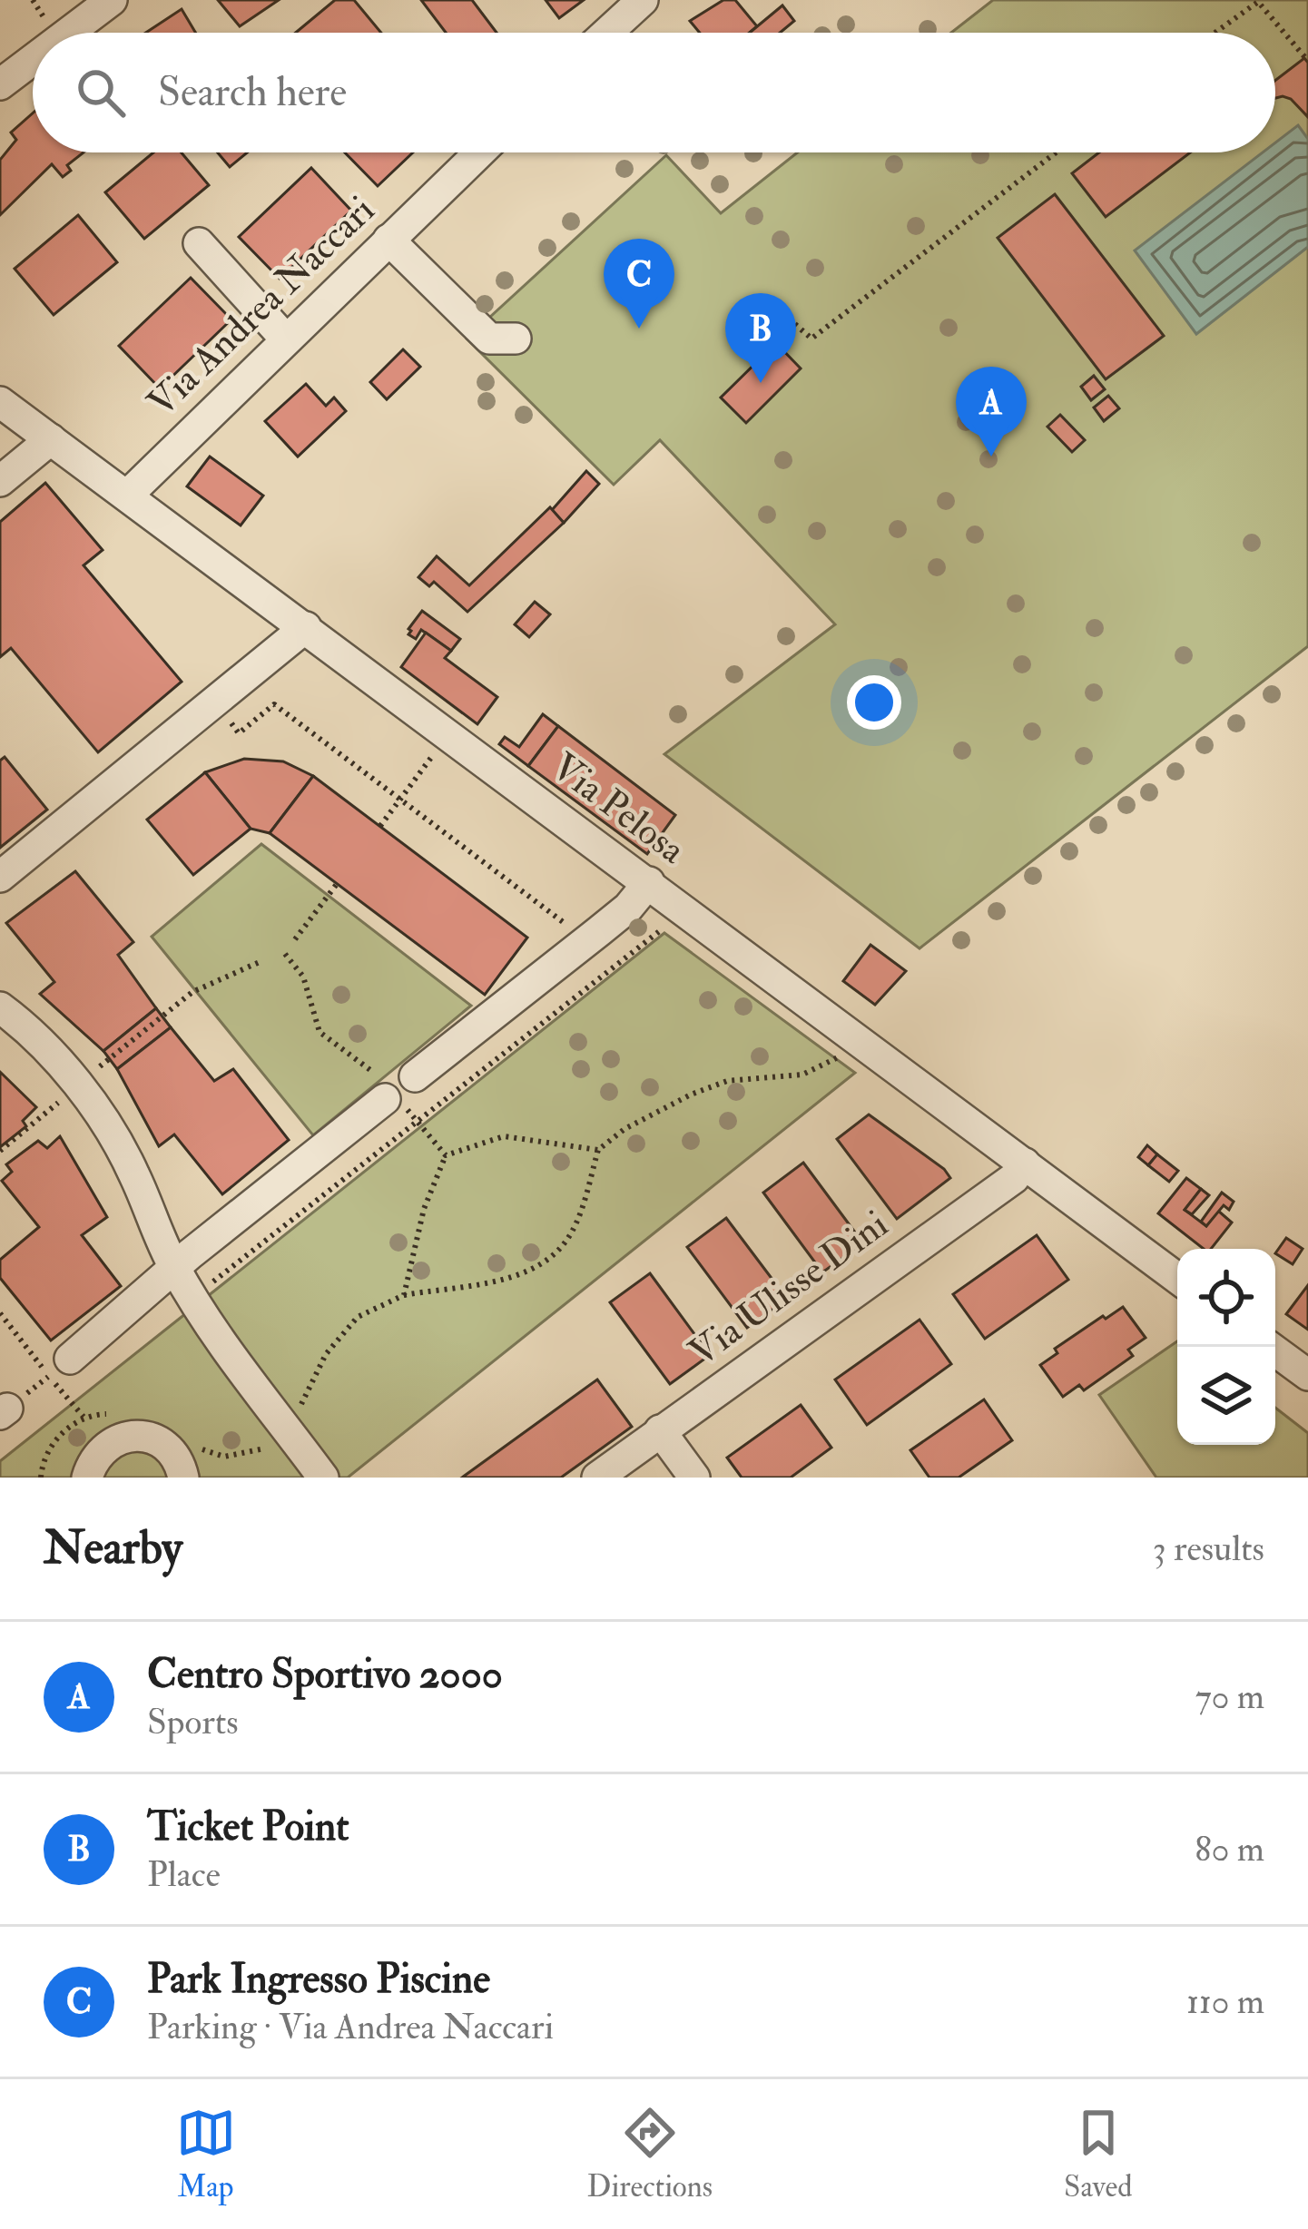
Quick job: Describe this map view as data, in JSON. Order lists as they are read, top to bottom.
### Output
{
  "streets": {
    "street": ["Via Andrea Naccari", "Via Pelosa", "Via Ulisse Dini"]
  },
  "crossings": [
    ["Via Andrea Naccari", "Via Pelosa"],
    ["Via Pelosa", "Via Ulisse Dini"]
  ],
  "page": {
    "search": "Search here",
    "pins": ["C", "B", "A"],
    "heading": ["Nearby", "3 results"],
    "list": [
      {
        "mark": "A",
        "name": "Centro Sportivo 2000",
        "note": "Sports",
        "value": "70 m"
      },
      {
        "mark": "B",
        "name": "Ticket Point",
        "note": "Place",
        "value": "80 m"
      },
      {
        "mark": "C",
        "name": "Park Ingresso Piscine",
        "note": "Parking · Via Andrea Naccari",
        "value": "110 m"
      }
    ],
    "nav": ["Map", "Directions", "Saved"]
  }
}
